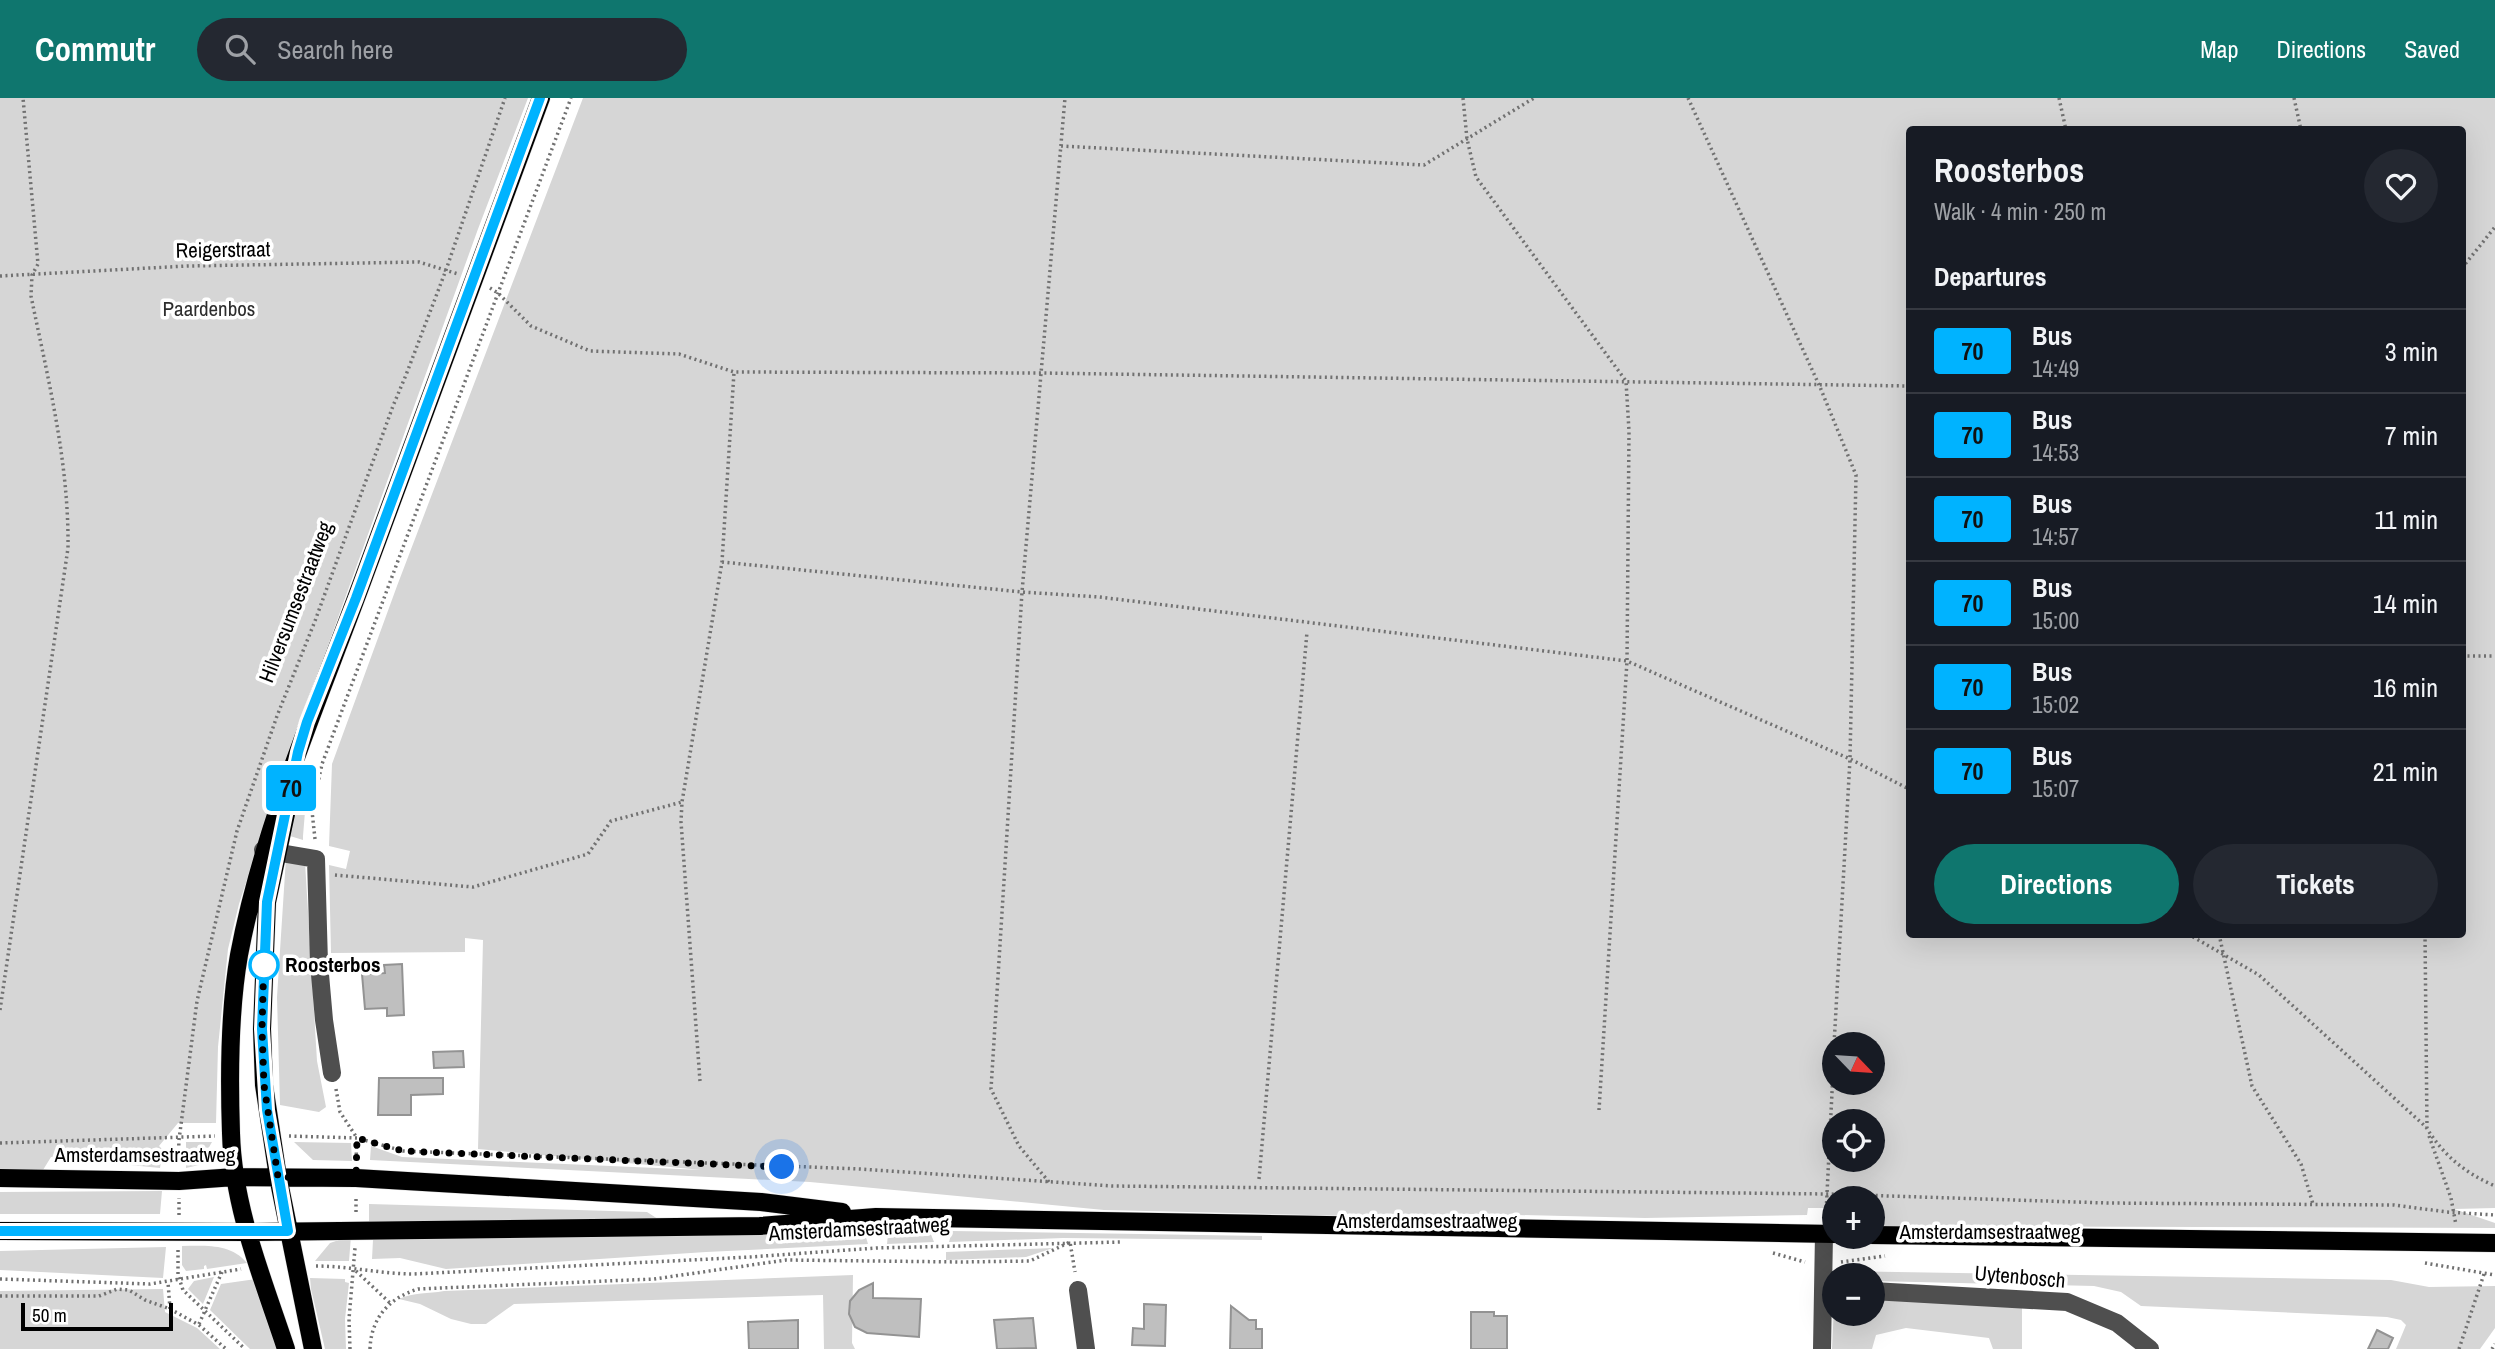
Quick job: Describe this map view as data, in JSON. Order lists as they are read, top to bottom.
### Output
{
  "streets": {
    "main road": ["Amsterdamsestraatweg"],
    "street": ["Uytenbosch"],
    "path": ["Reigerstraat", "Hilversumsestraatweg"]
  },
  "crossings": [
    ["Reigerstraat", "Hilversumsestraatweg"],
    ["Hilversumsestraatweg", "Amsterdamsestraatweg"]
  ],
  "parks": ["Paardenbos"],
  "places": ["Roosterbos"],
  "lines": ["bus line 70"],
  "scale_bar": "50 m",
  "north": "bottom right",
  "page": {
    "header": "Commutr",
    "search": "Search here",
    "nav": ["Map", "Directions", "Saved"],
    "on_map": "70",
    "heading": [
      ["Roosterbos", "Walk · 4 min · 250 m"],
      "Departures"
    ],
    "list": [
      {
        "mark": "70",
        "name": "Bus",
        "note": "14:49",
        "value": "3 min"
      },
      {
        "mark": "70",
        "name": "Bus",
        "note": "14:53",
        "value": "7 min"
      },
      {
        "mark": "70",
        "name": "Bus",
        "note": "14:57",
        "value": "11 min"
      },
      {
        "mark": "70",
        "name": "Bus",
        "note": "15:00",
        "value": "14 min"
      },
      {
        "mark": "70",
        "name": "Bus",
        "note": "15:02",
        "value": "16 min"
      },
      {
        "mark": "70",
        "name": "Bus",
        "note": "15:07",
        "value": "21 min"
      }
    ],
    "buttons": ["Directions", "Tickets"],
    "map_buttons": ["+", "−"],
    "scale": "50 m"
  }
}
